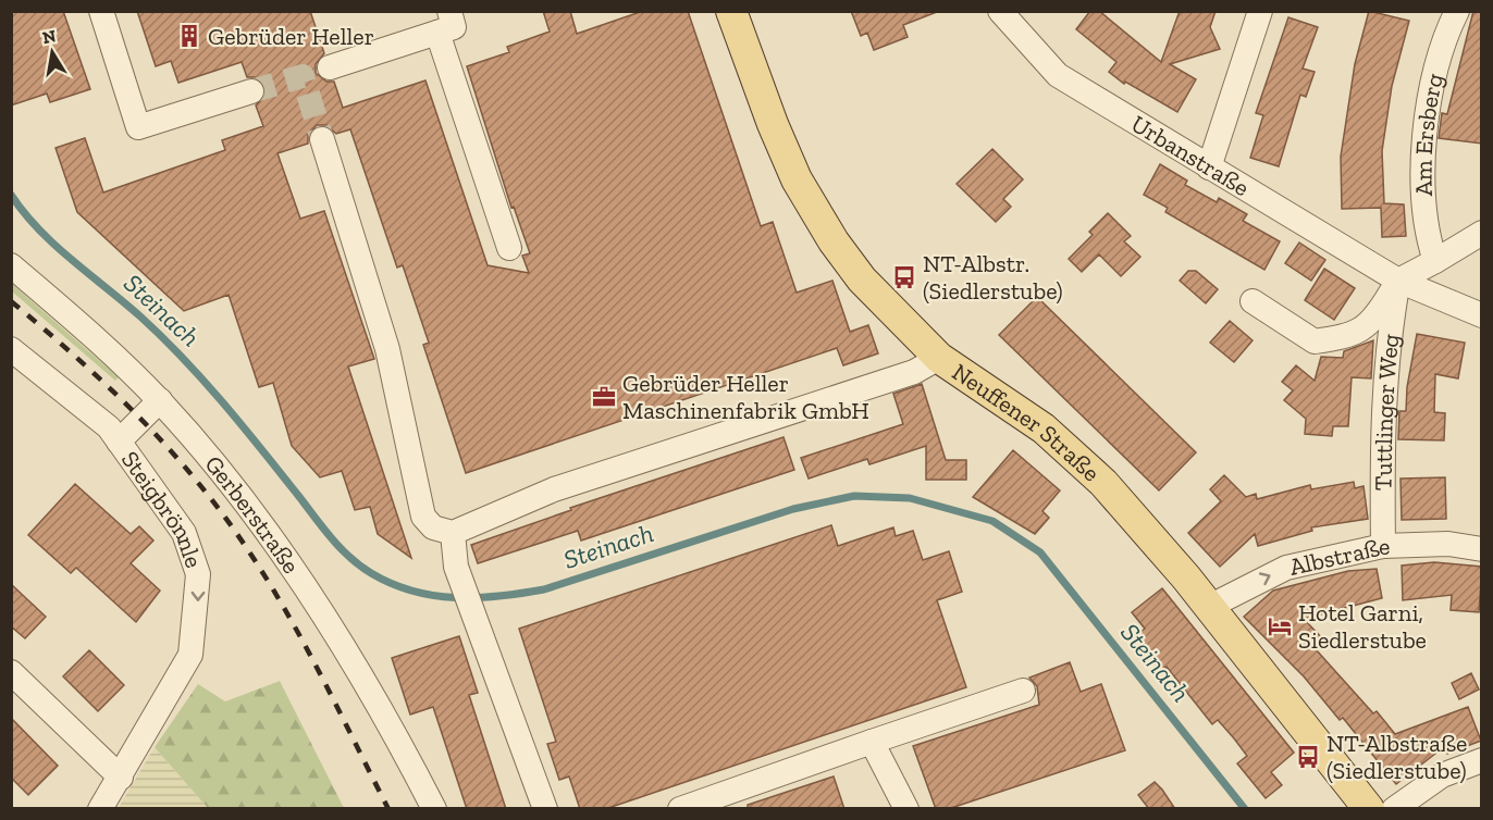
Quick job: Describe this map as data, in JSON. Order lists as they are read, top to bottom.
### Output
{
  "streets": {
    "main road": ["Neuffener Straße"],
    "street": [
      "Am Ersberg",
      "Urbanstraße",
      "Tuttlinger Weg",
      "Steigbrönnle",
      "Gerberstraße",
      "Albstraße"
    ]
  },
  "crossings": [
    ["Urbanstraße", "Tuttlinger Weg"],
    ["Tuttlinger Weg", "Albstraße"],
    ["Neuffener Straße", "Albstraße"],
    ["Steigbrönnle", "Gerberstraße"]
  ],
  "one_way": ["Steigbrönnle", "Albstraße"],
  "water": ["Steinach"],
  "places": {
    "building": ["Gebrüder Heller"],
    "bus stop": ["NT-Albstr. (Siedlerstube)", "NT-Albstraße (Siedlerstube)"],
    "office": ["Gebrüder Heller Maschinenfabrik GmbH"],
    "hotel": ["Hotel Garni, Siedlerstube"]
  },
  "north": "top"
}
